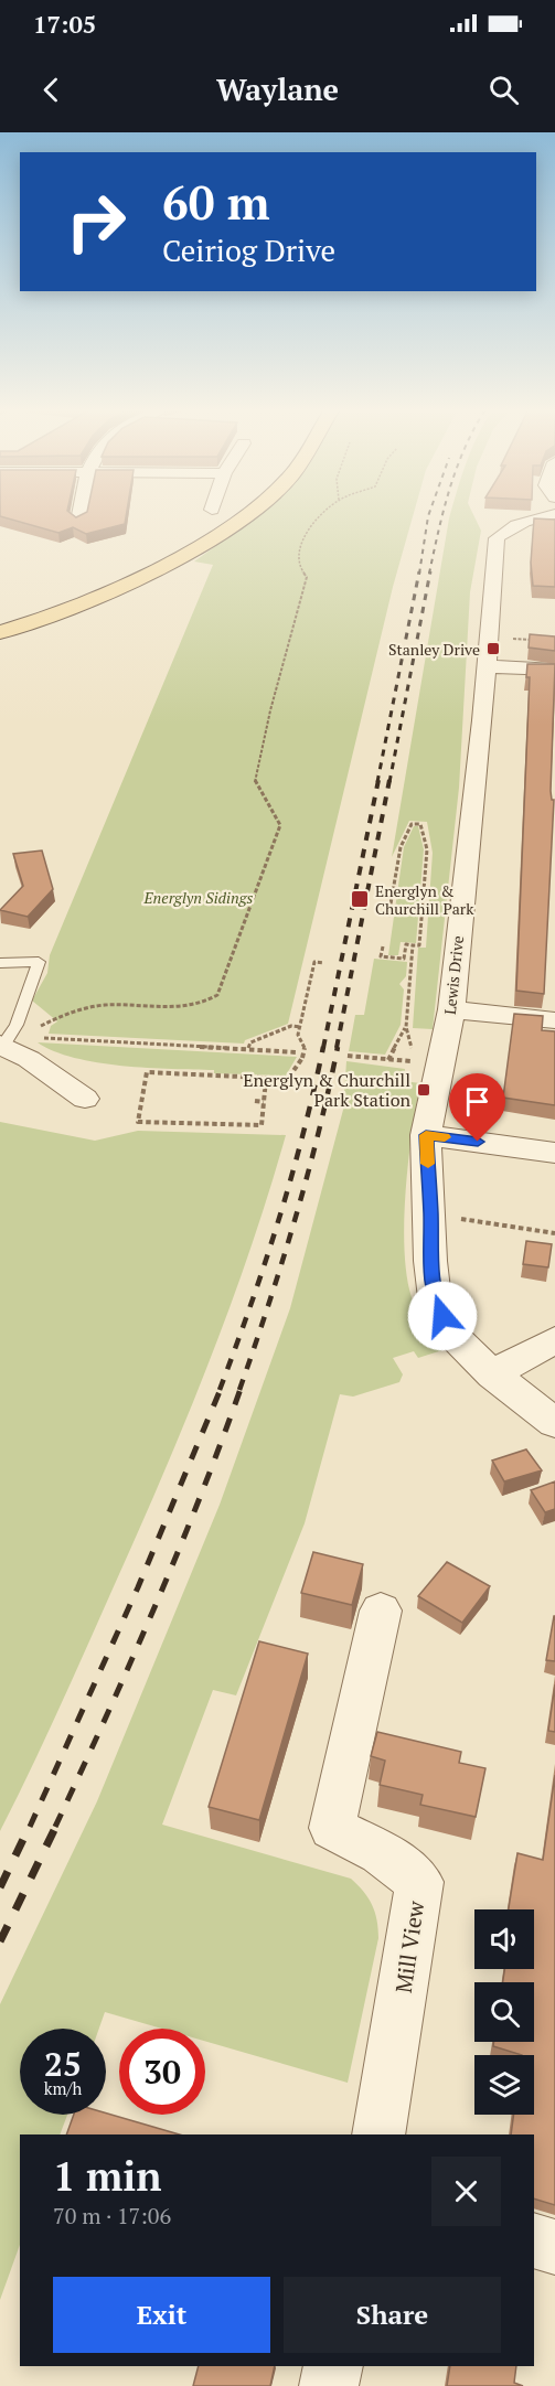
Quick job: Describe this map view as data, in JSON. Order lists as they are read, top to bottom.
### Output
{
  "streets": {
    "street": ["Lewis Drive", "Mill View"]
  },
  "parks": ["Energlyn Sidings"],
  "places": {
    "transit": ["Stanley Drive", "Energlyn & Churchill Park", "Energlyn & Churchill Park Station"]
  },
  "page": {
    "status": "17:05",
    "header": "Waylane",
    "turn": ["60 m", "Ceiriog Drive"],
    "speed": "25 km/h",
    "limit": "30",
    "heading": ["1 min", "70 m · 17:06"],
    "buttons": ["Exit", "Share"]
  }
}
